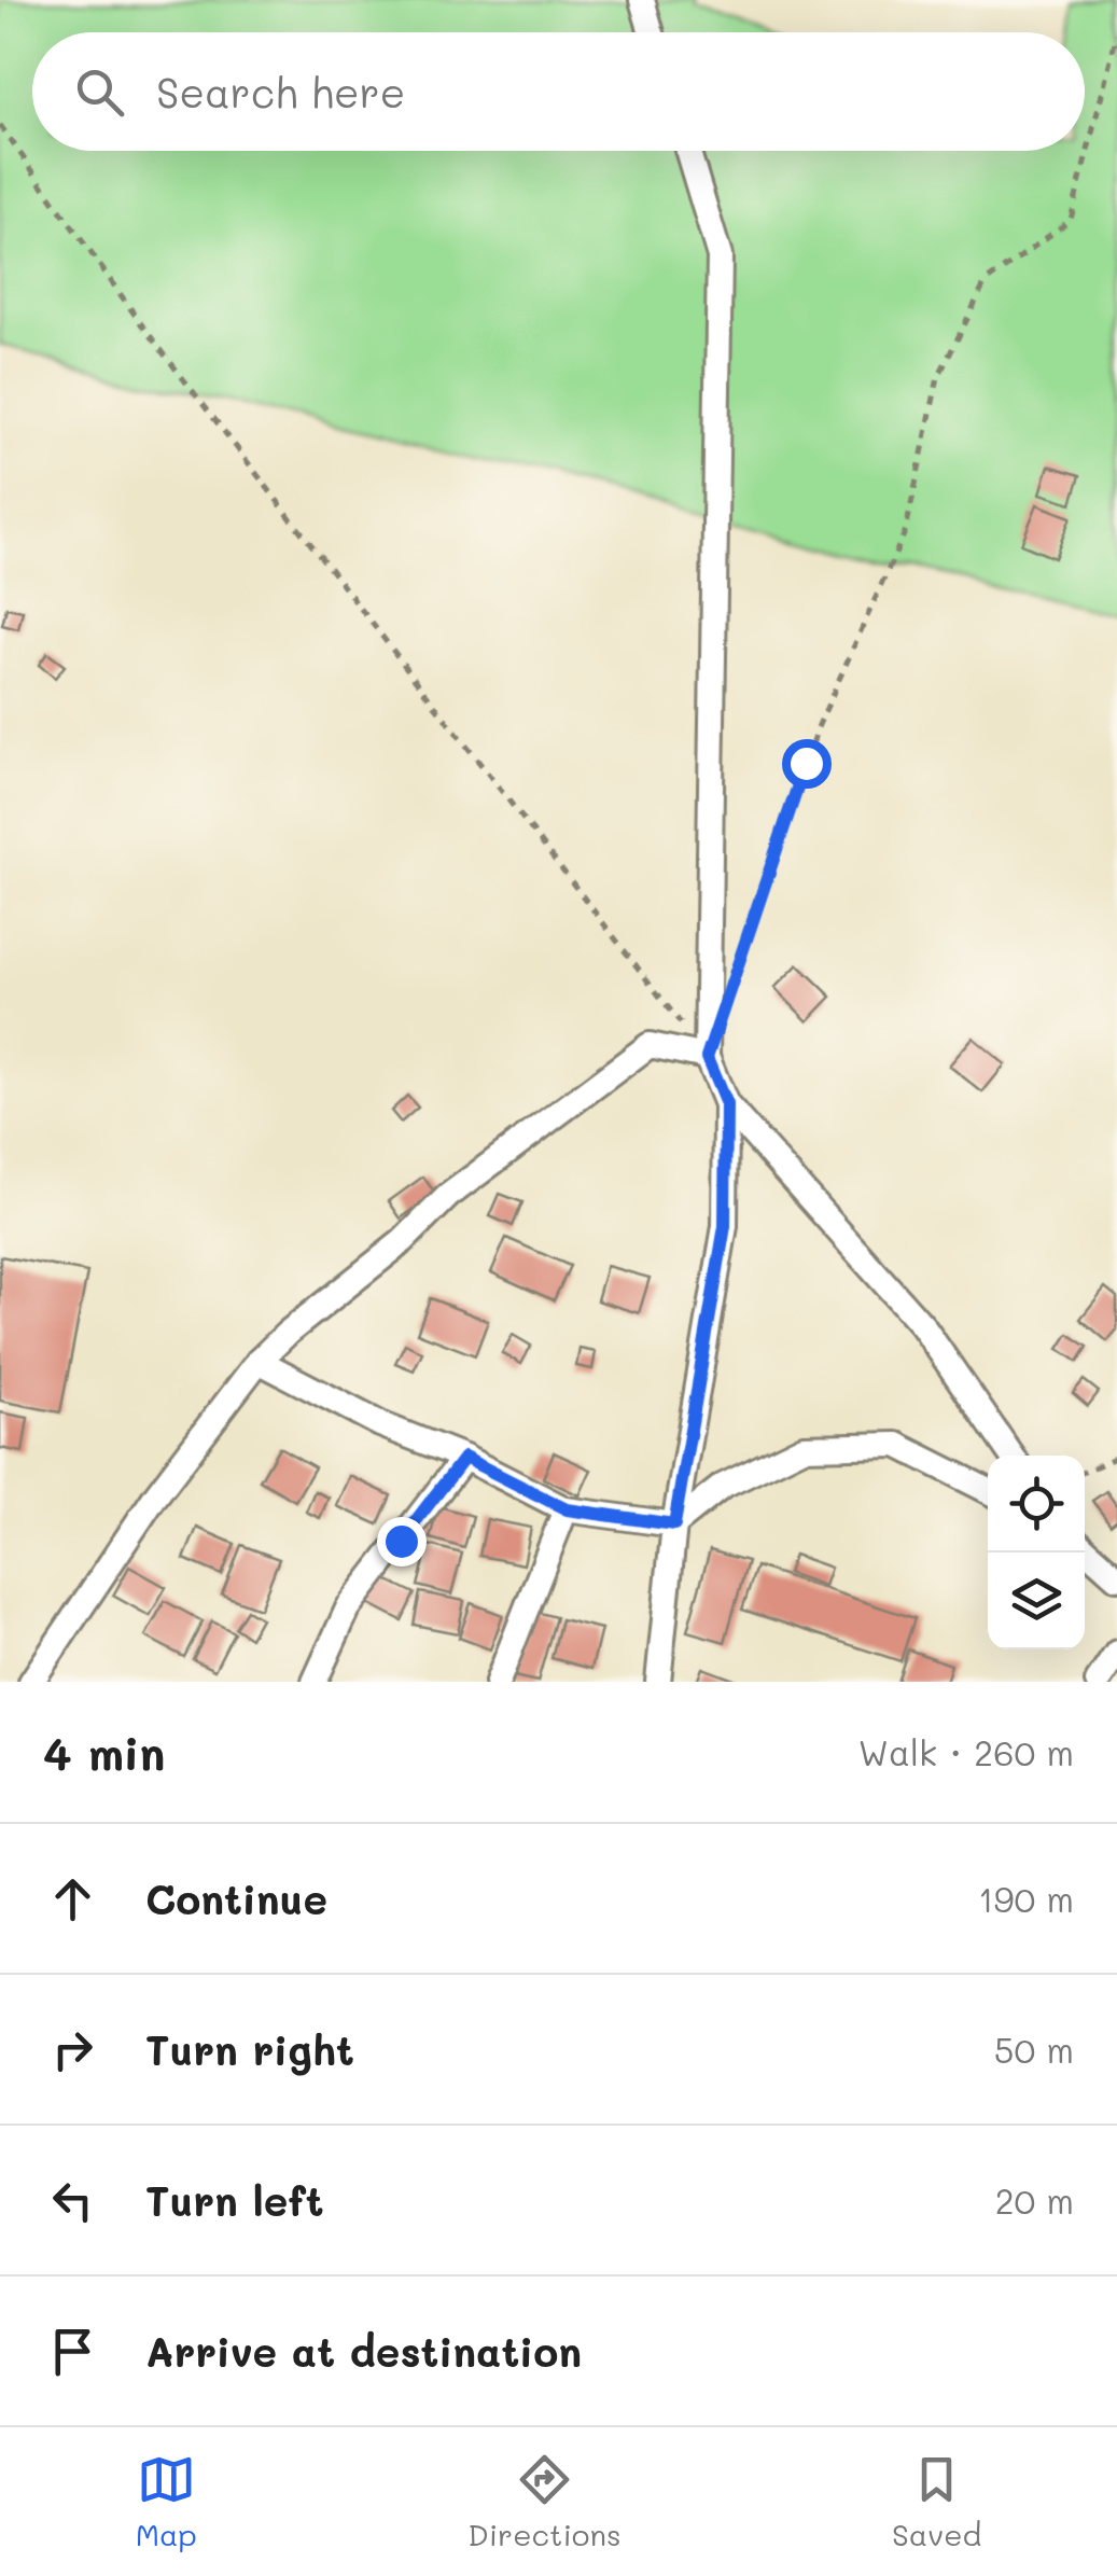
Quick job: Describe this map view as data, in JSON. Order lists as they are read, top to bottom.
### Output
{
  "page": {
    "search": "Search here",
    "heading": ["4 min", "Walk · 260 m"],
    "list": [
      ["Continue", "190 m"],
      ["Turn right", "50 m"],
      ["Turn left", "20 m"],
      "Arrive at destination"
    ],
    "nav": ["Map", "Directions", "Saved"]
  }
}
